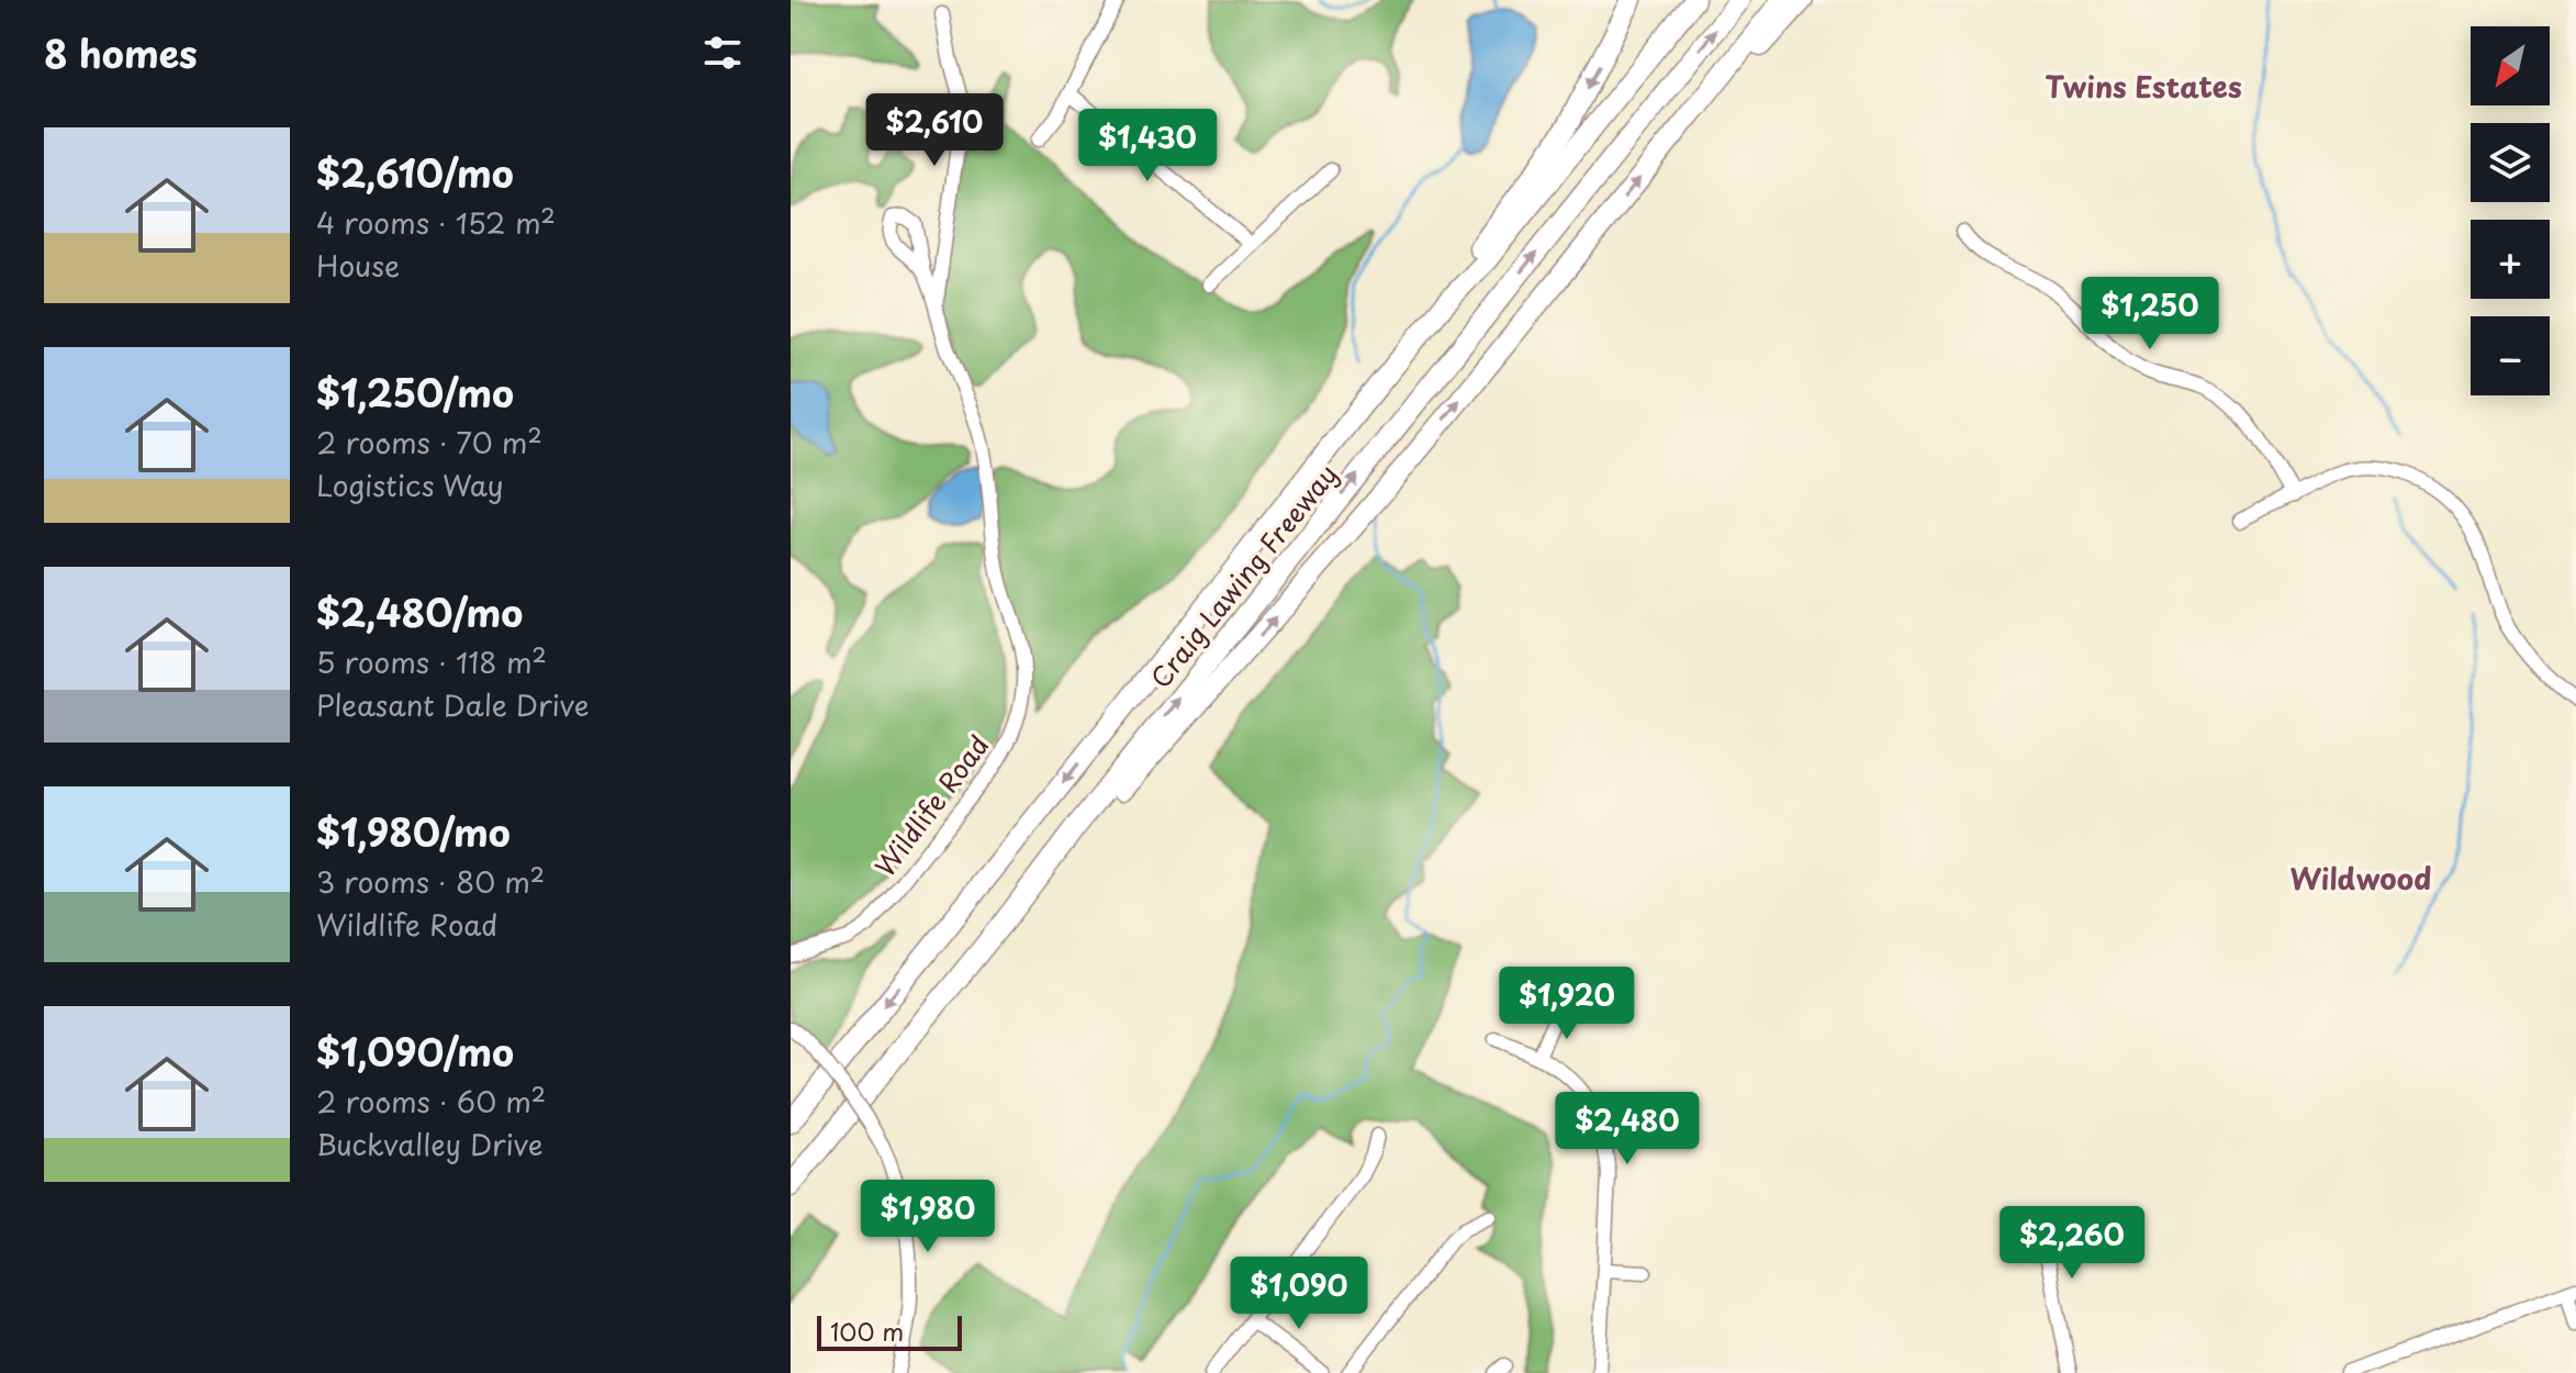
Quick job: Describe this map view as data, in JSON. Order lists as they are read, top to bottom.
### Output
{
  "streets": {
    "highway": ["Craig Lawing Freeway"],
    "street": ["Wildlife Road"]
  },
  "districts": ["Twins Estates", "Wildwood"],
  "scale_bar": "100 m",
  "north": "bottom left",
  "page": {
    "heading": "8 homes",
    "map_buttons": ["+", "−"],
    "price": [
      "$2,610",
      "$1,430",
      "$1,250",
      "$1,920",
      "$2,480",
      "$1,980",
      "$2,260",
      "$1,090"
    ],
    "list": [
      {
        "name": "$2,610/mo",
        "note": "4 rooms · 152 m² · House"
      },
      {
        "name": "$1,250/mo",
        "note": "2 rooms · 70 m² · Logistics Way"
      },
      {
        "name": "$2,480/mo",
        "note": "5 rooms · 118 m² · Pleasant Dale Drive"
      },
      {
        "name": "$1,980/mo",
        "note": "3 rooms · 80 m² · Wildlife Road"
      },
      {
        "name": "$1,090/mo",
        "note": "2 rooms · 60 m² · Buckvalley Drive"
      }
    ],
    "scale": "100 m"
  }
}
